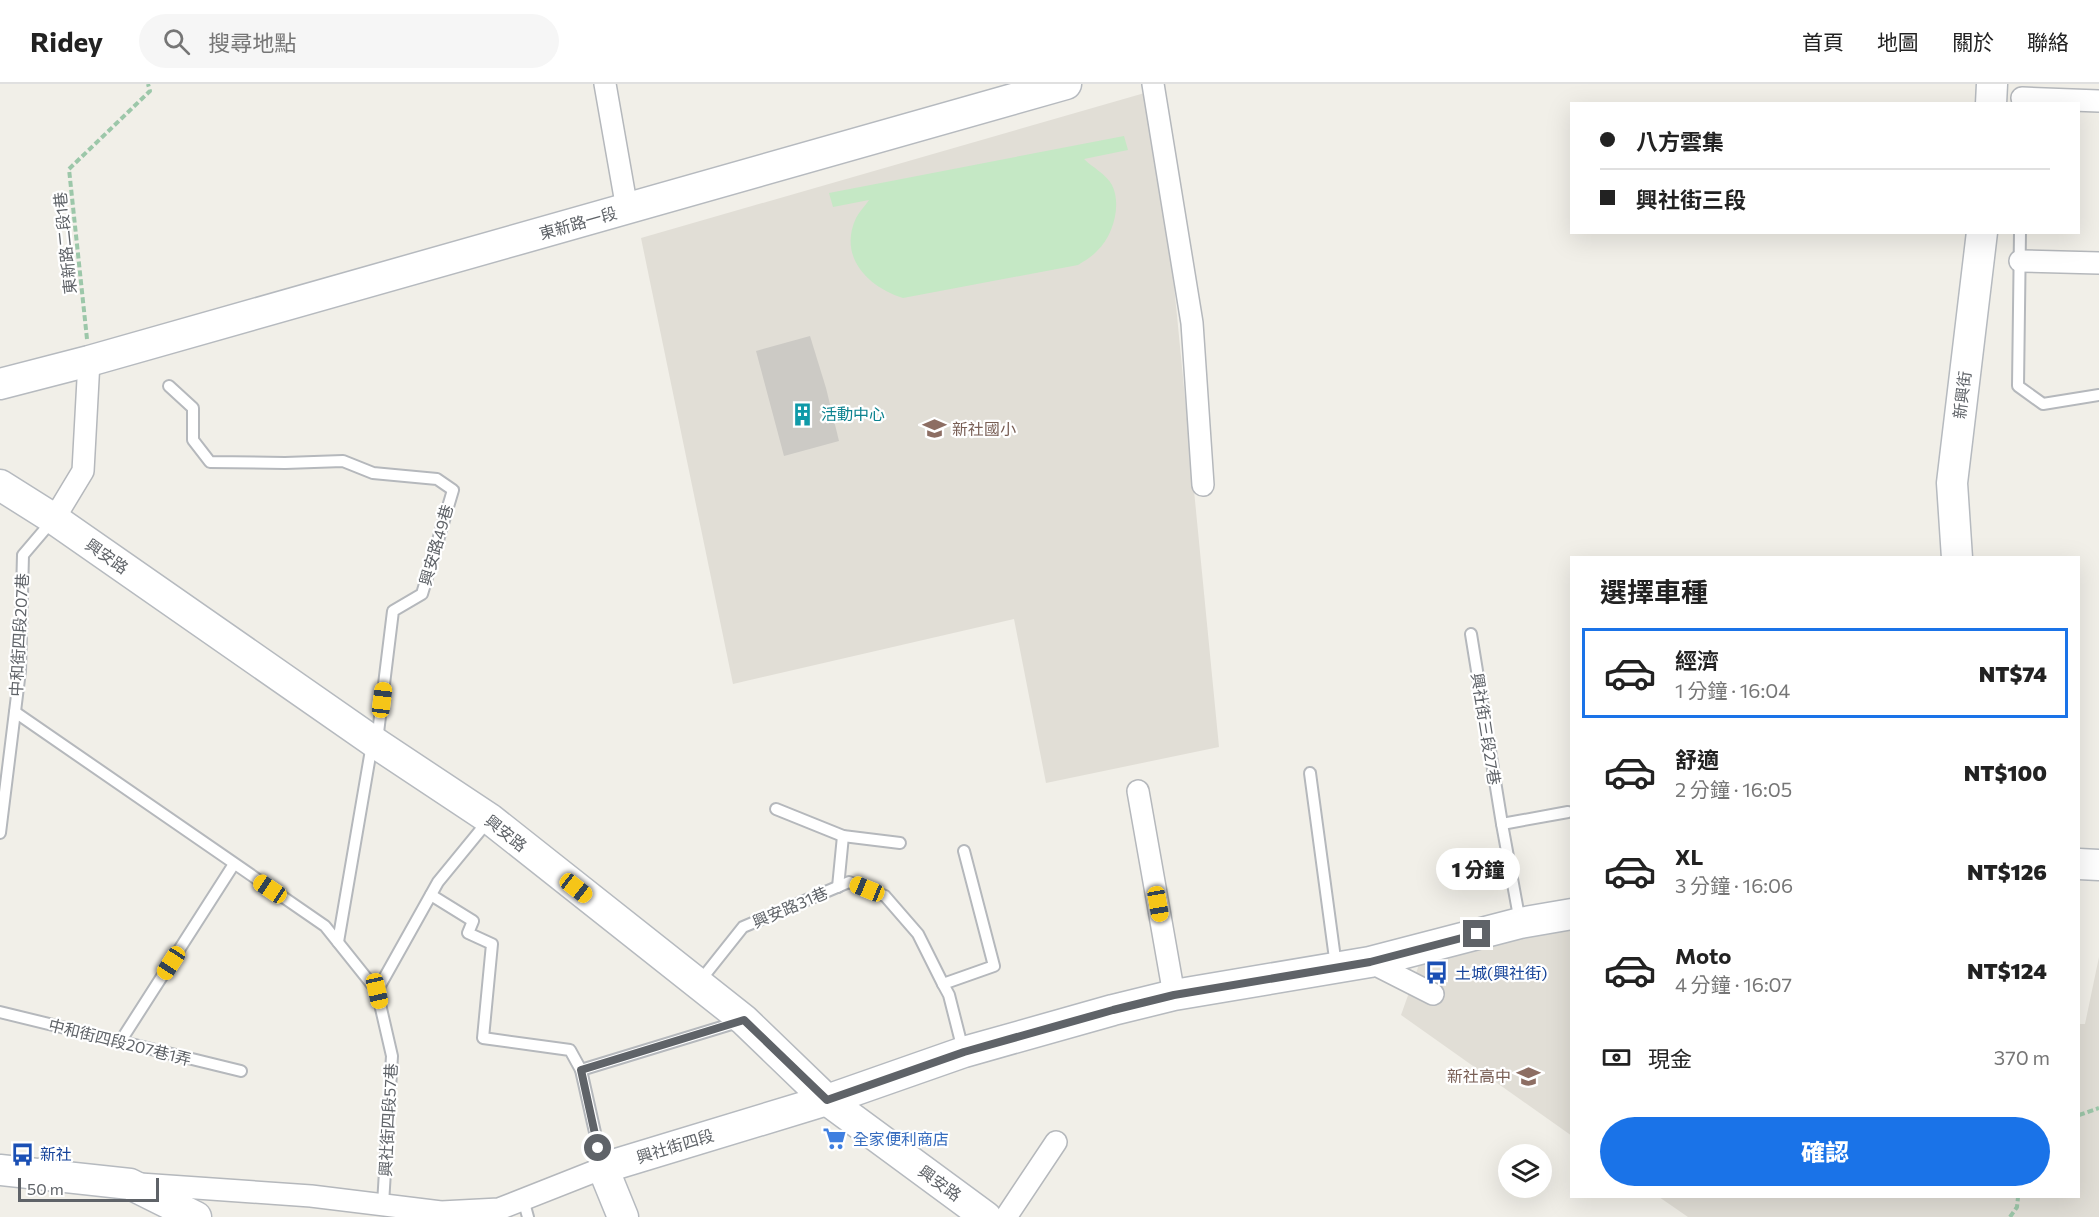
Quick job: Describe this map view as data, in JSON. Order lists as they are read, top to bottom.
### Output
{
  "streets": {
    "street": [
      "東新路一段",
      "新興街",
      "興安路",
      "興社街四段"
    ],
    "lane": [
      "興安路49巷",
      "中和街四段207巷",
      "興社街三段27巷",
      "興安路31巷",
      "中和街四段207巷1弄",
      "興社街四段57巷"
    ],
    "path": ["東新路二段1巷"]
  },
  "crossings": [
    ["東新路一段", "東新路二段1巷"],
    ["興安路49巷", "興安路"],
    ["興安路", "中和街四段207巷"],
    ["興安路", "興安路31巷"],
    ["興安路", "興社街四段"],
    ["興社街三段27巷", "興社街四段"],
    ["興安路31巷", "興社街四段"],
    ["興社街四段57巷", "興社街四段"]
  ],
  "places": {
    "building": ["活動中心"],
    "school or university": ["新社國小", "新社高中"],
    "bus stop": ["土城(興社街)", "新社"],
    "supermarket": ["全家便利商店"]
  },
  "scale_bar": "50 m",
  "page": {
    "header": "Ridey",
    "search": "搜尋地點",
    "nav": [
      "首頁",
      "地圖",
      "關於",
      "聯絡"
    ],
    "banner": ["八方雲集", "興社街三段"],
    "heading": "選擇車種",
    "list": [
      {
        "name": "經濟",
        "note": "1 分鐘 · 16:04",
        "value": "NT$74"
      },
      {
        "name": "舒適",
        "note": "2 分鐘 · 16:05",
        "value": "NT$100"
      },
      {
        "name": "XL",
        "note": "3 分鐘 · 16:06",
        "value": "NT$126"
      },
      {
        "name": "Moto",
        "note": "4 分鐘 · 16:07",
        "value": "NT$124"
      }
    ],
    "bubble": "1 分鐘",
    "pay": ["現金", "370 m"],
    "buttons": "確認",
    "scale": "50 m"
  }
}
